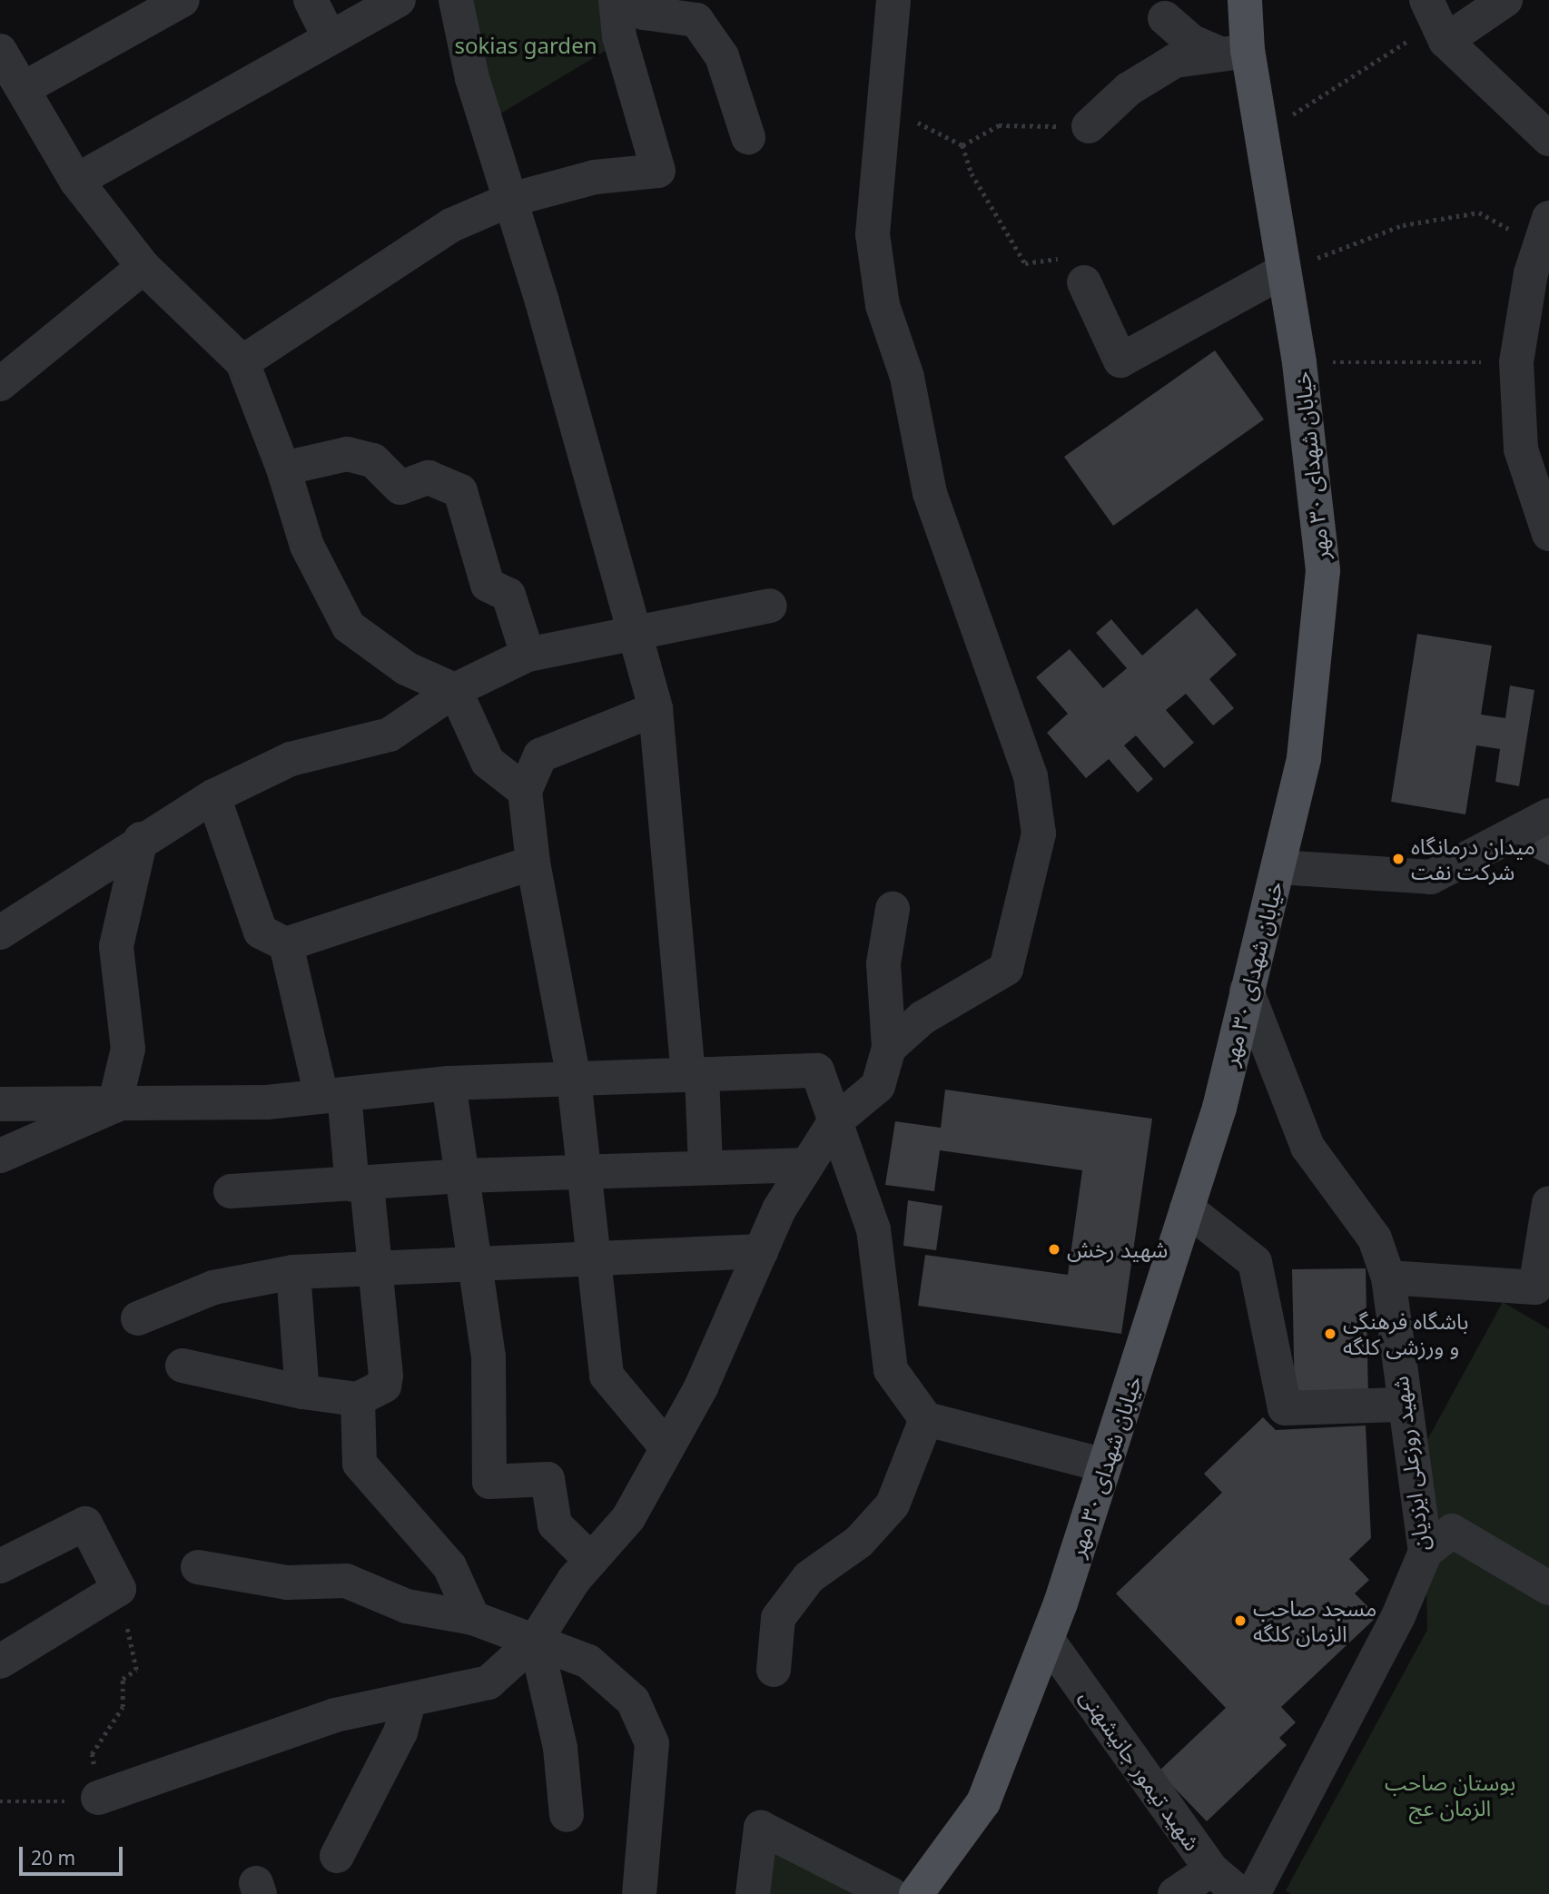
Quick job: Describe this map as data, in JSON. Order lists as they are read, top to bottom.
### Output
{
  "streets": {
    "main road": ["خیابان شهدای ۳۰ مهر"],
    "street": ["شهید روزعلی ایزدیان", "شهید تیمور جانیشهنی"]
  },
  "crossings": [
    ["خیابان شهدای ۳۰ مهر", "شهید روزعلی ایزدیان"],
    ["خیابان شهدای ۳۰ مهر", "شهید تیمور جانیشهنی"]
  ],
  "parks": ["sokias garden", "بوستان صاحب الزمان عج"],
  "places": [
    "میدان درمانگاه شرکت نفت",
    "شهید رخش",
    "باشگاه فرهنگی و ورزشی کلگه",
    "مسجد صاحب الزمان کلگه"
  ],
  "scale_bar": "20 m"
}
